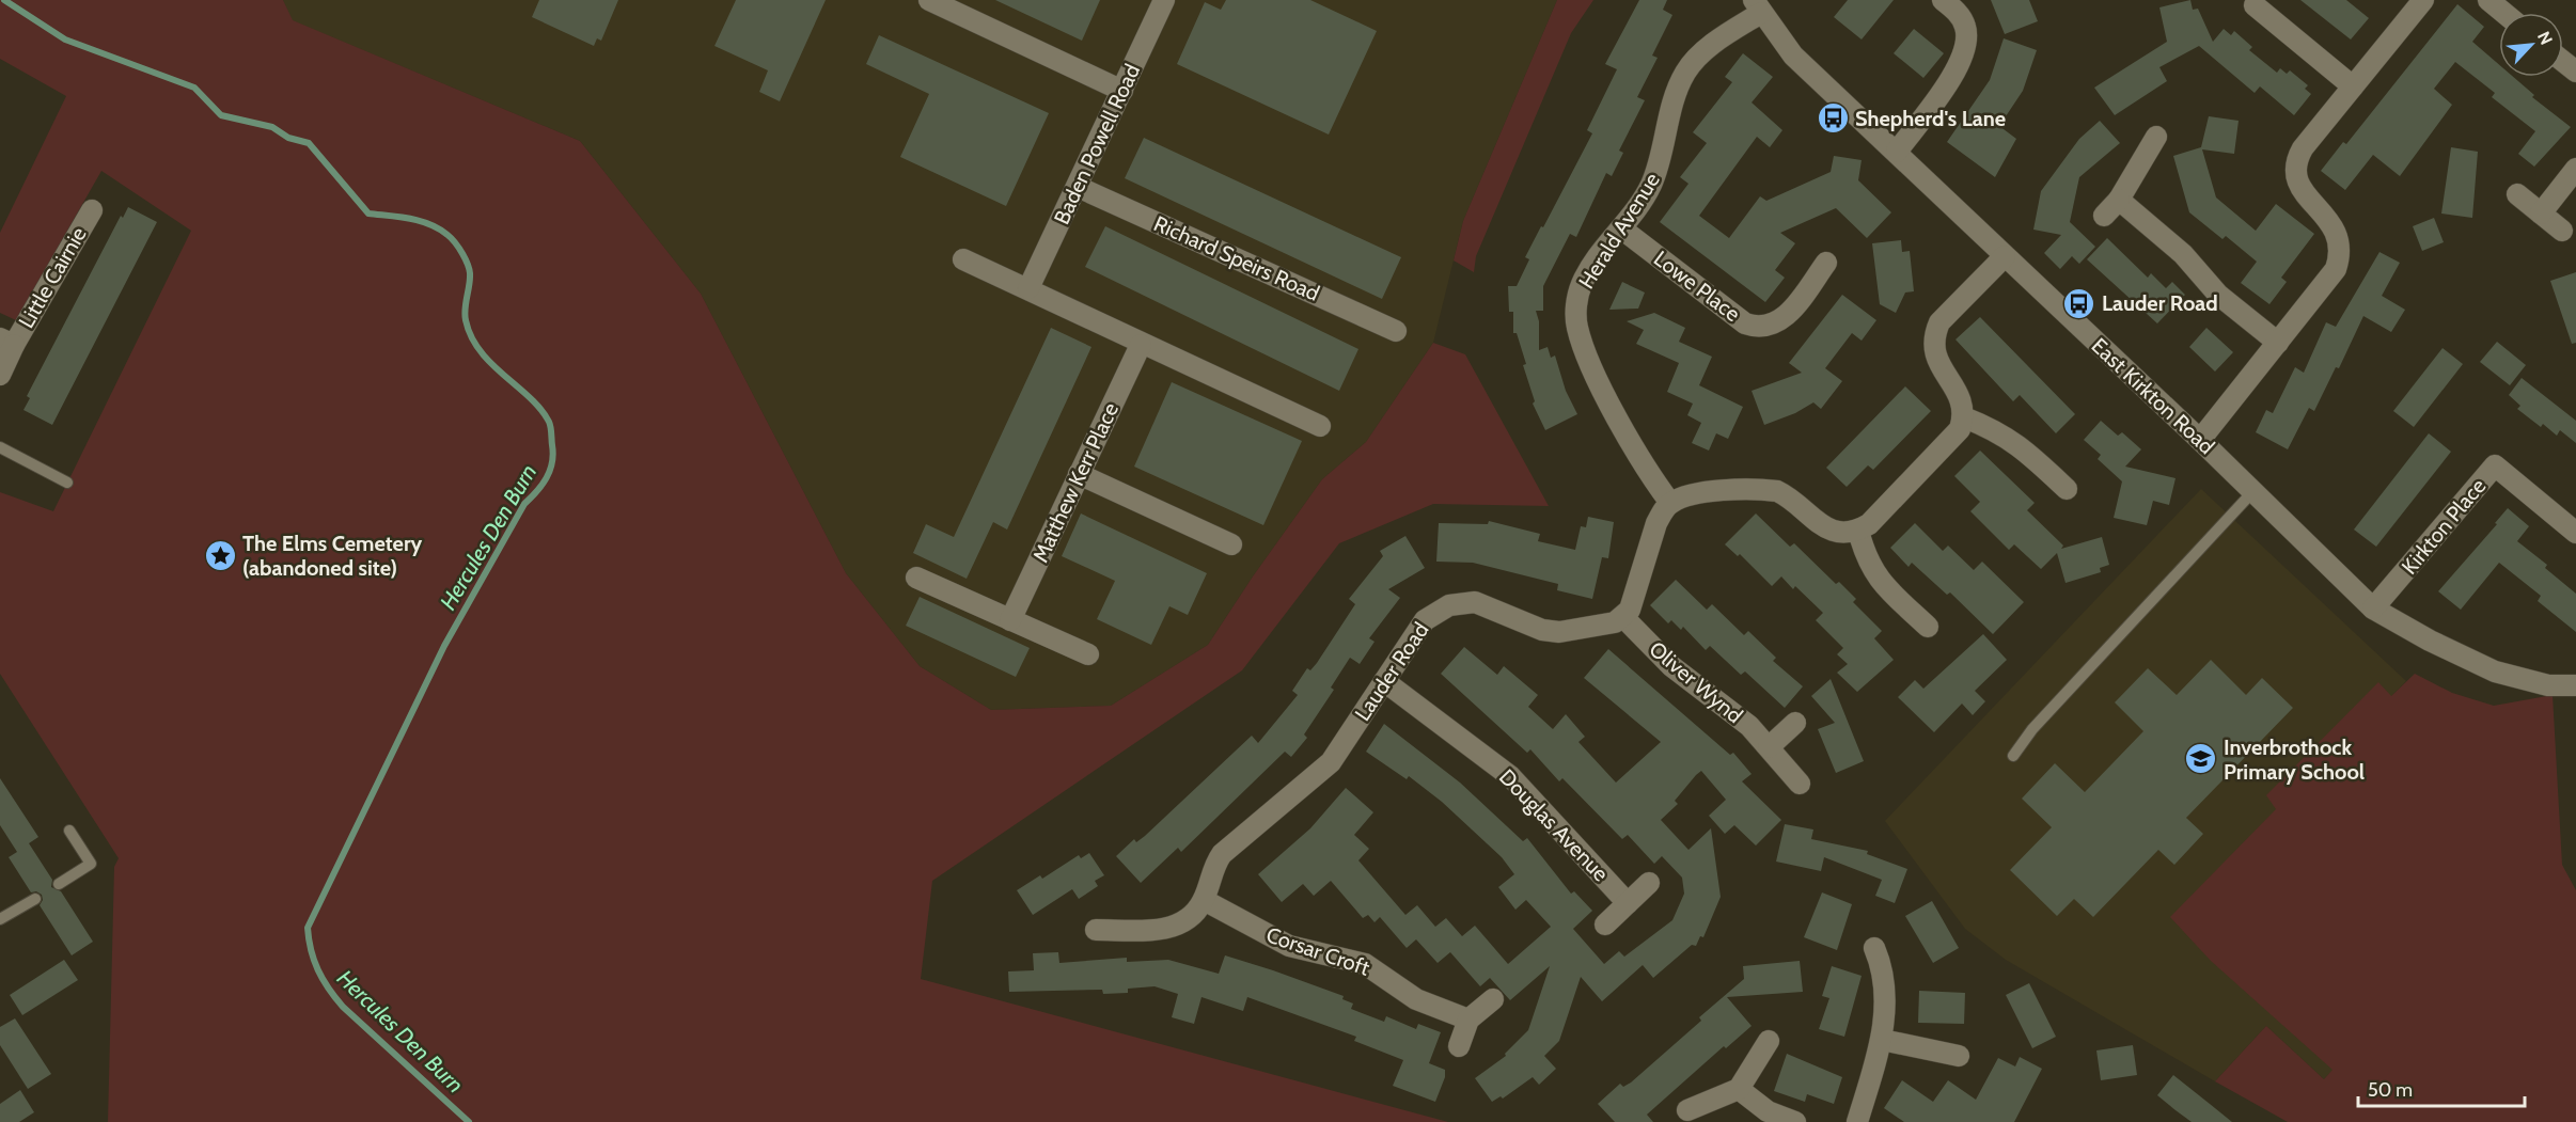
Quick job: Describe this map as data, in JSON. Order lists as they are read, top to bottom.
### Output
{
  "streets": {
    "street": [
      "Baden Powell Road",
      "Herald Avenue",
      "Richard Speirs Road",
      "Little Cairnie",
      "Lowe Place",
      "East Kirkton Road",
      "Matthew Kerr Place",
      "Kirkton Place",
      "Lauder Road",
      "Oliver Wynd",
      "Douglas Avenue",
      "Corsar Croft"
    ]
  },
  "crossings": [
    ["Baden Powell Road", "Richard Speirs Road"],
    ["Herald Avenue", "Lowe Place"],
    ["Herald Avenue", "East Kirkton Road"],
    ["East Kirkton Road", "Kirkton Place"],
    ["Lauder Road", "Oliver Wynd"],
    ["Lauder Road", "Douglas Avenue"],
    ["Lauder Road", "Corsar Croft"]
  ],
  "water": ["Hercules Den Burn"],
  "places": {
    "bus stop": ["Shepherd's Lane", "Lauder Road"],
    "place": ["The Elms Cemetery (abandoned site)"],
    "school or university": ["Inverbrothock Primary School"]
  },
  "scale_bar": "50 m",
  "north": "top right"
}
